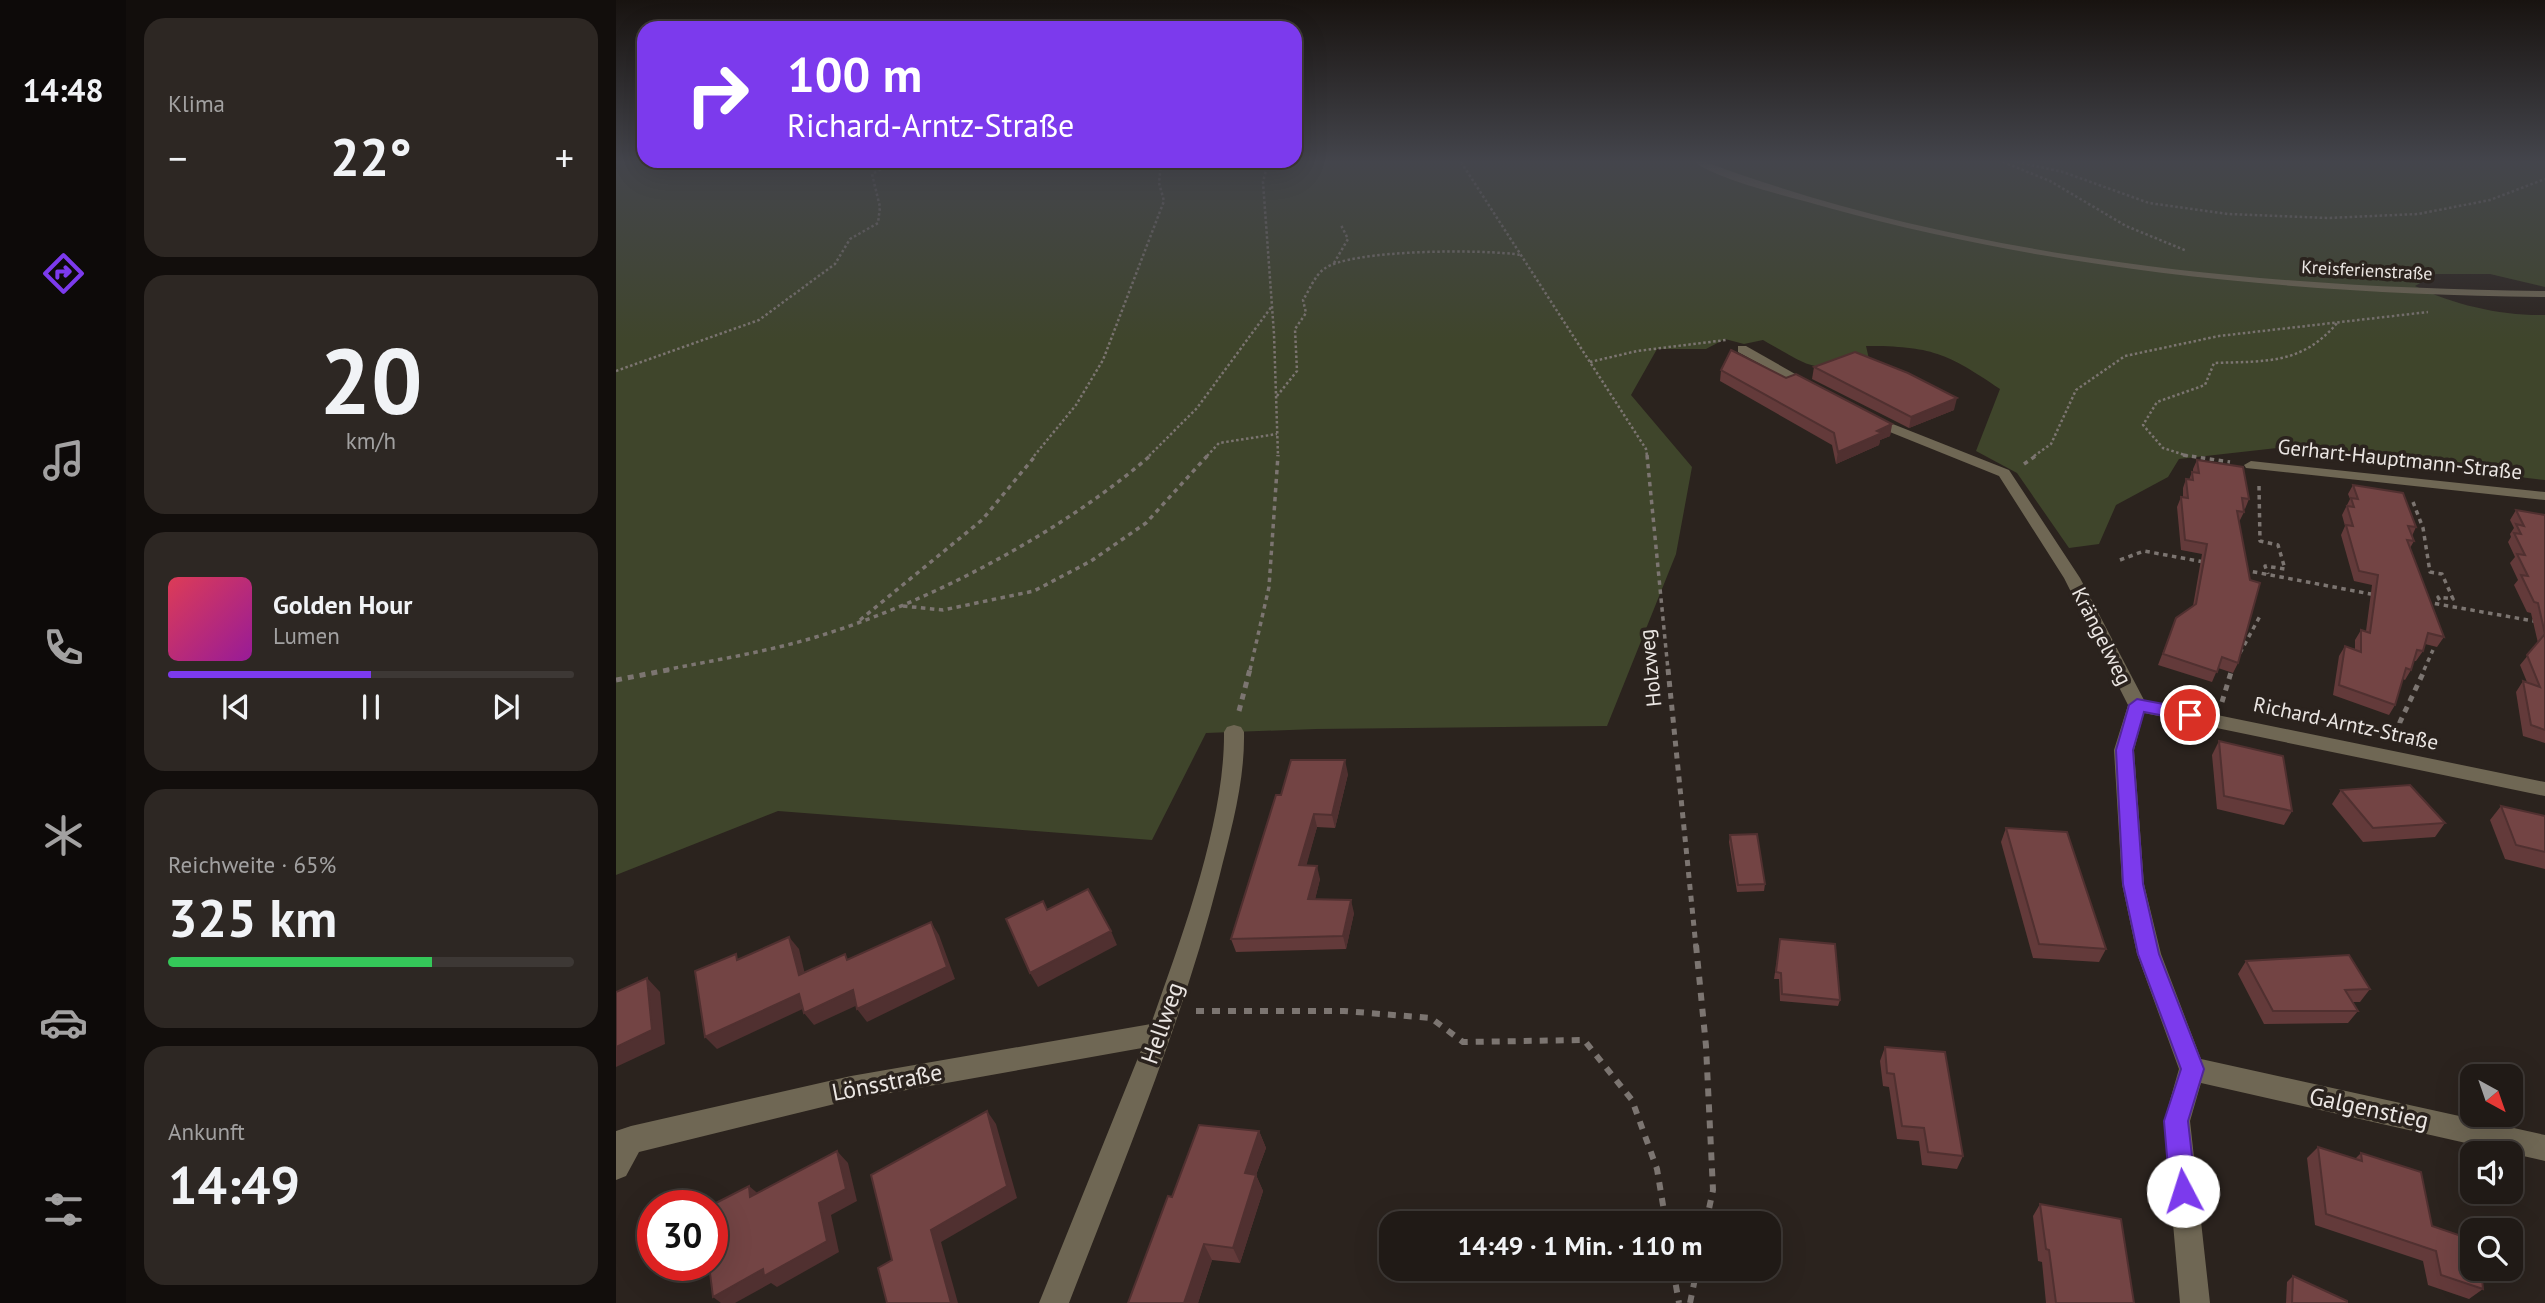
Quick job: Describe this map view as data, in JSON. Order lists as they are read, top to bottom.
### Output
{
  "streets": {
    "street": [
      "Kreisferienstraße",
      "Gerhart-Hauptmann-Straße",
      "Krängelweg",
      "Richard-Arntz-Straße",
      "Hellweg",
      "Lönsstraße",
      "Galgenstieg"
    ],
    "path": ["Holzweg"]
  },
  "crossings": [
    ["Krängelweg", "Richard-Arntz-Straße"],
    ["Krängelweg", "Galgenstieg"],
    ["Hellweg", "Lönsstraße"]
  ],
  "north": "bottom right",
  "page": {
    "tabs": "14:48",
    "tile": [
      "Klima",
      ["20", "km/h"],
      ["Reichweite · 65%", "325 km"],
      ["Ankunft", "14:49"]
    ],
    "turn": ["100 m", "Richard-Arntz-Straße"],
    "heat": ["−", "22°", "+"],
    "song": ["Golden Hour", "Lumen"],
    "limit": "30",
    "trip": "14:49 · 1 Min. · 110 m"
  }
}
